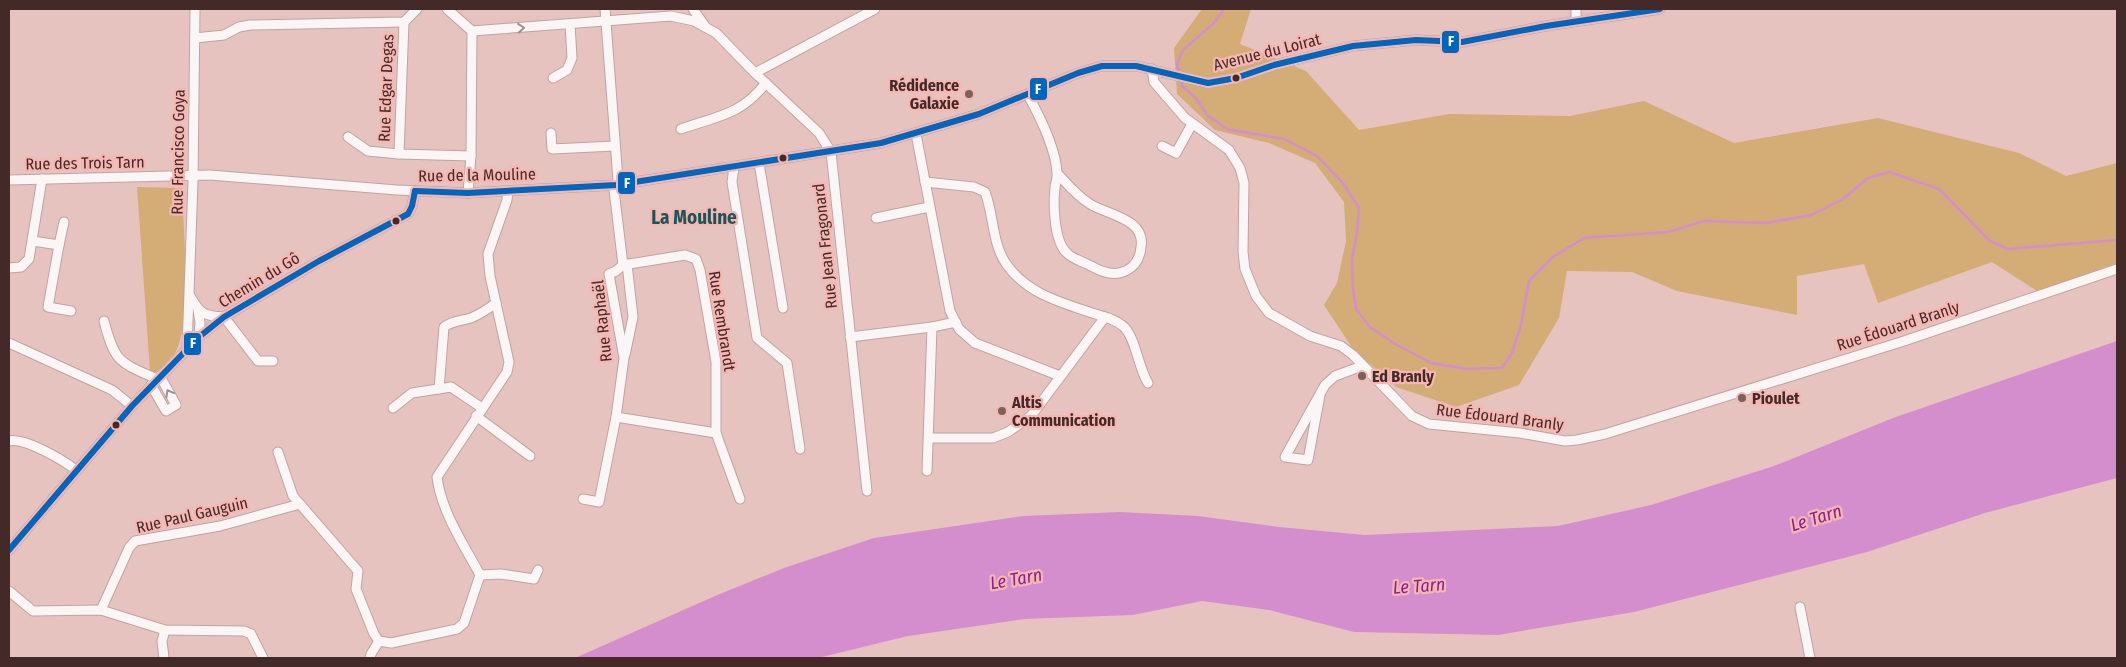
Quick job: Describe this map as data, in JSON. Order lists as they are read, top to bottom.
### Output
{
  "streets": {
    "street": [
      "Avenue du Loirat",
      "Rue Edgar Degas",
      "Rue Francisco Goya",
      "Rue des Trois Tarn",
      "Rue de la Mouline",
      "Rue Jean Fragonard",
      "Chemin du Gô",
      "Rue Raphaël",
      "Rue Rembrandt",
      "Rue Édouard Branly",
      "Rue Paul Gauguin"
    ]
  },
  "crossings": [
    ["Avenue du Loirat", "Rue de la Mouline"],
    ["Rue Francisco Goya", "Rue des Trois Tarn"],
    ["Rue Francisco Goya", "Rue de la Mouline"],
    ["Rue Francisco Goya", "Chemin du Gô"],
    ["Rue des Trois Tarn", "Rue de la Mouline"],
    ["Rue de la Mouline", "Rue Jean Fragonard"],
    ["Rue de la Mouline", "Chemin du Gô"],
    ["Rue de la Mouline", "Rue Raphaël"],
    ["Rue de la Mouline", "Rue Édouard Branly"],
    ["Rue Raphaël", "Rue Rembrandt"]
  ],
  "districts": ["La Mouline"],
  "water": ["Le Tarn"],
  "places": [
    "Rédidence Galaxie",
    "Ed Branly",
    "Pioulet",
    "Altis Communication"
  ],
  "lines": ["transit line F"]
}
